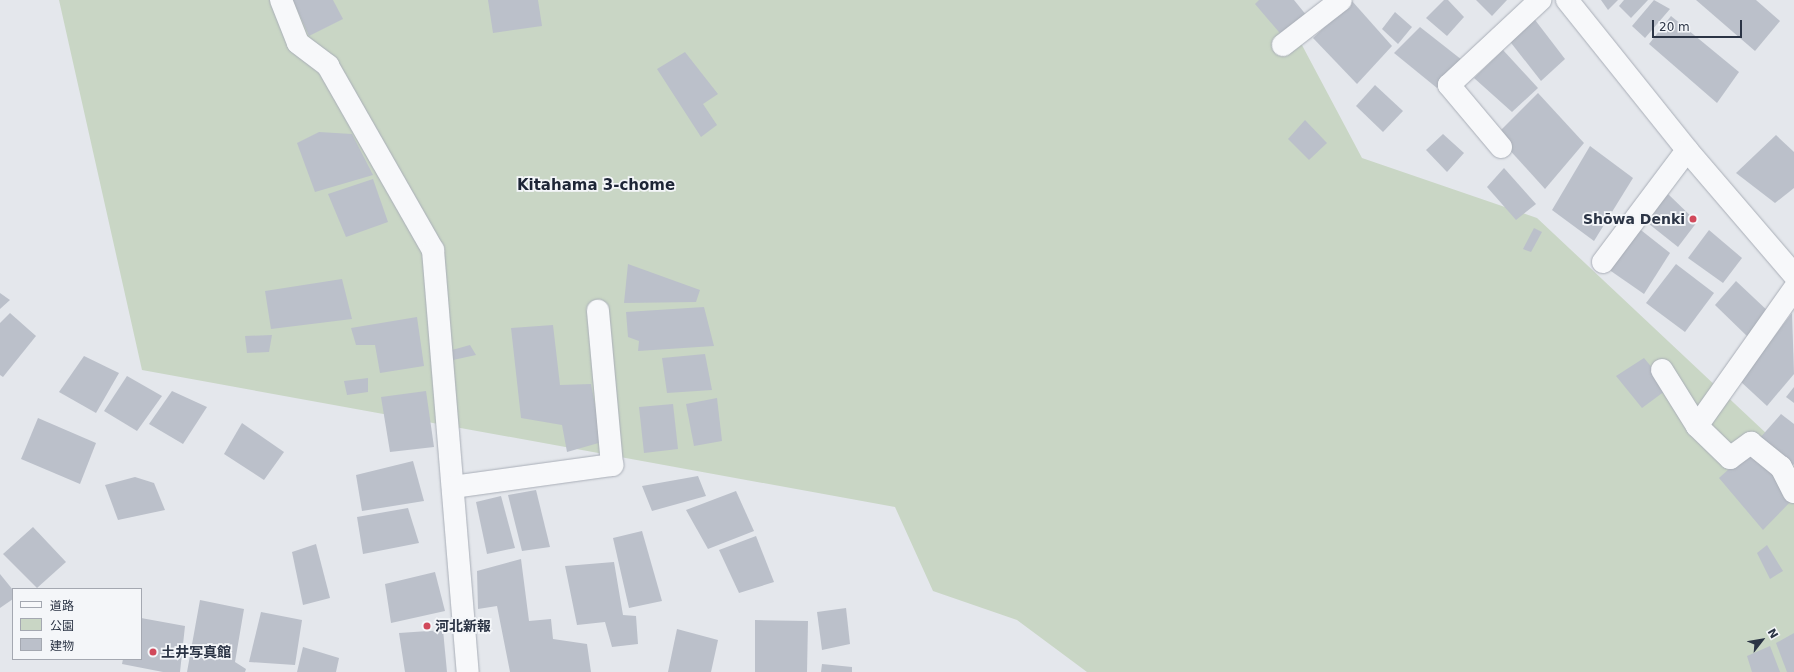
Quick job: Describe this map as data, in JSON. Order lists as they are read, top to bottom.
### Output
{
  "districts": ["Kitahama 3-chome"],
  "places": ["Shōwa Denki", "河北新報", "土井写真館"],
  "legend": ["道路", "公園", "建物"],
  "scale_bar": "20 m",
  "north": "top right"
}
